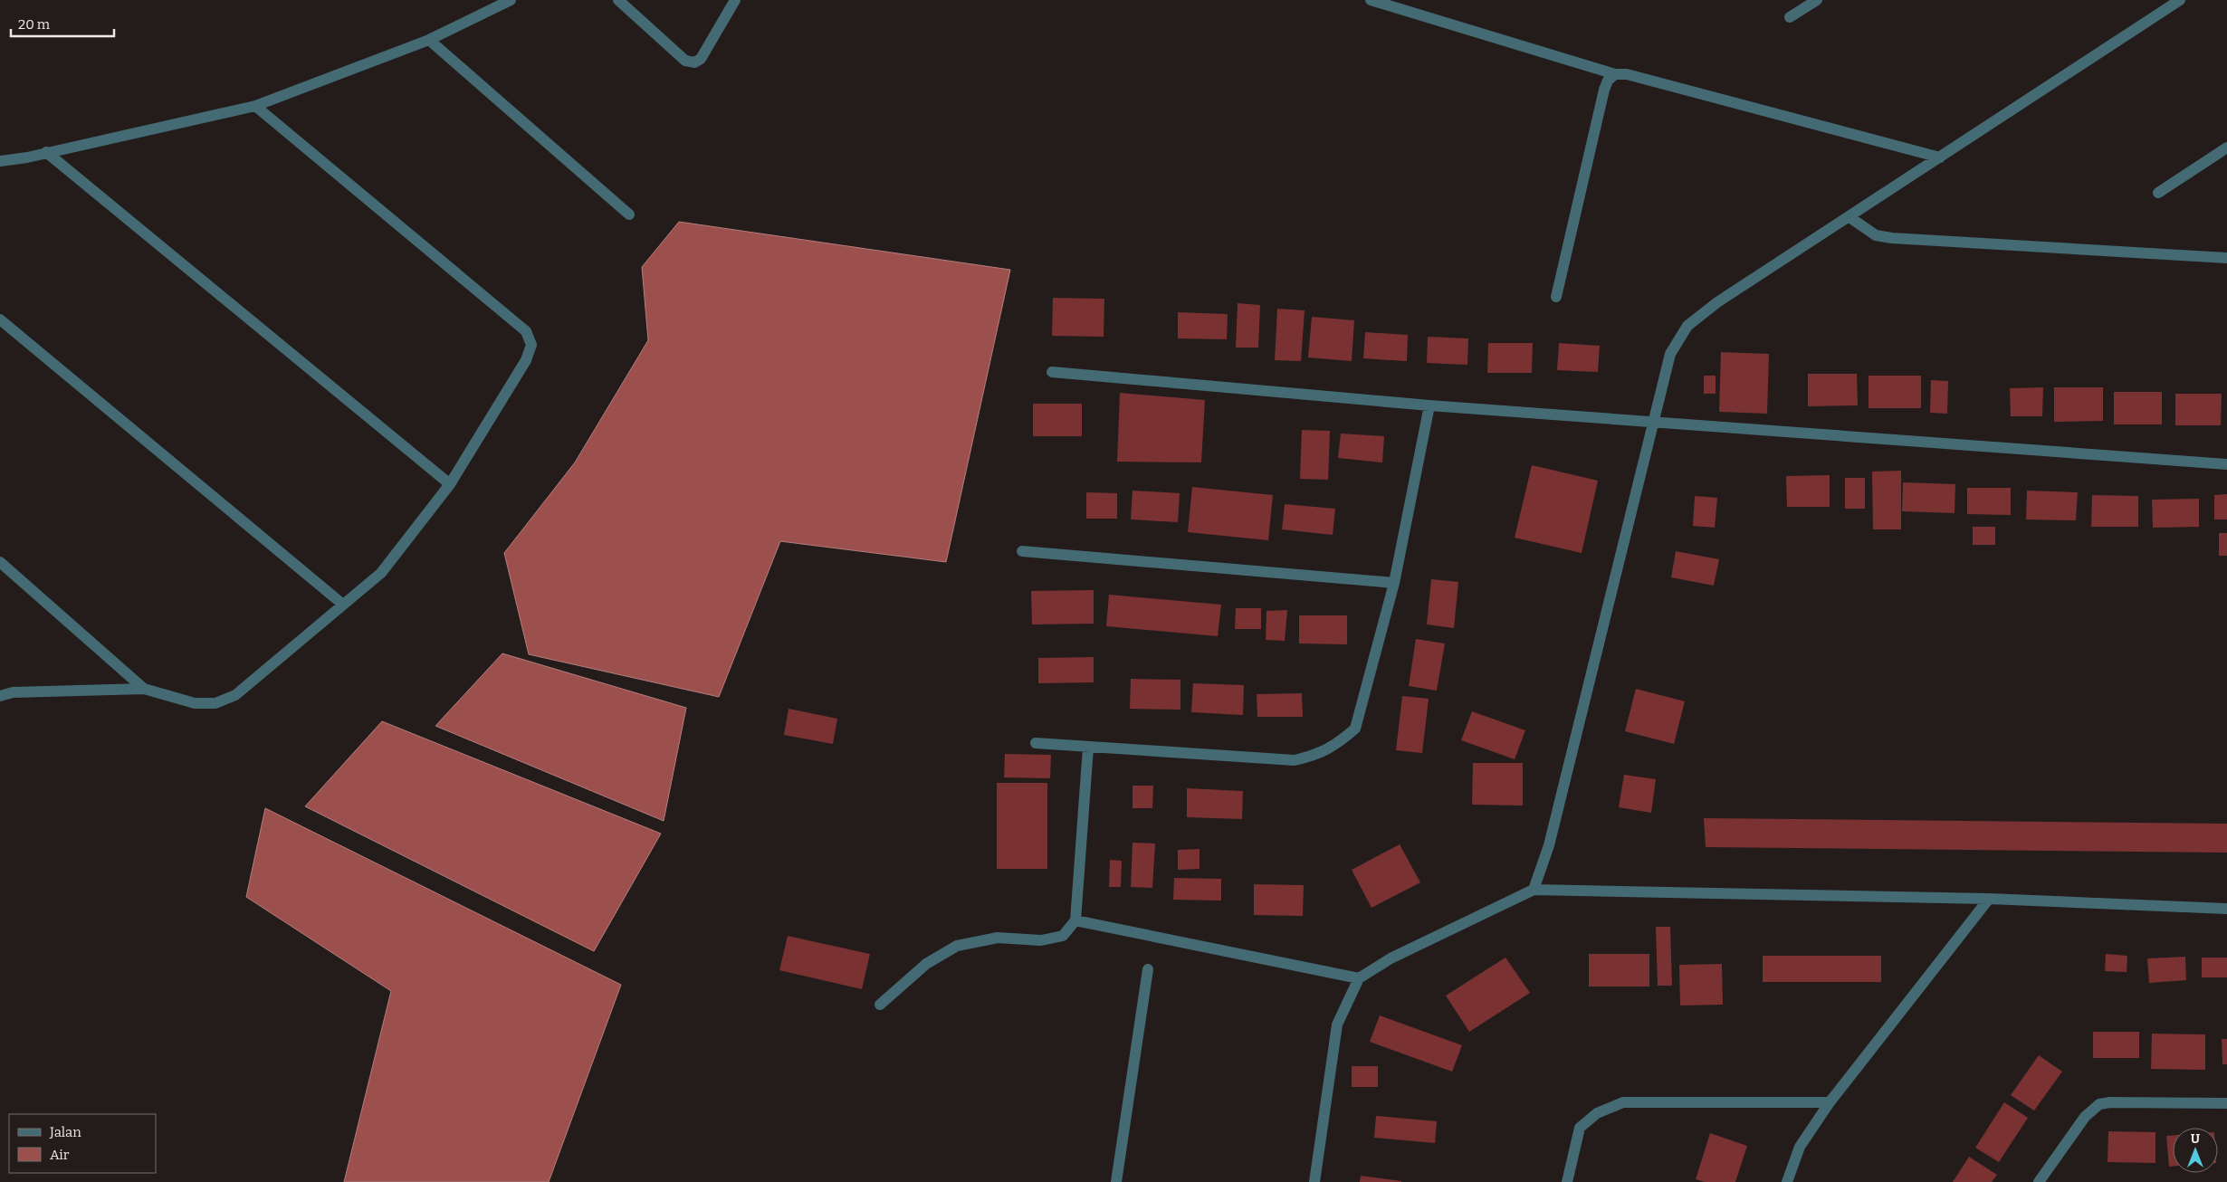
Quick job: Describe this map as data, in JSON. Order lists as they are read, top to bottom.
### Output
{
  "legend": ["Jalan", "Air"],
  "scale_bar": "20 m",
  "north": "top"
}
